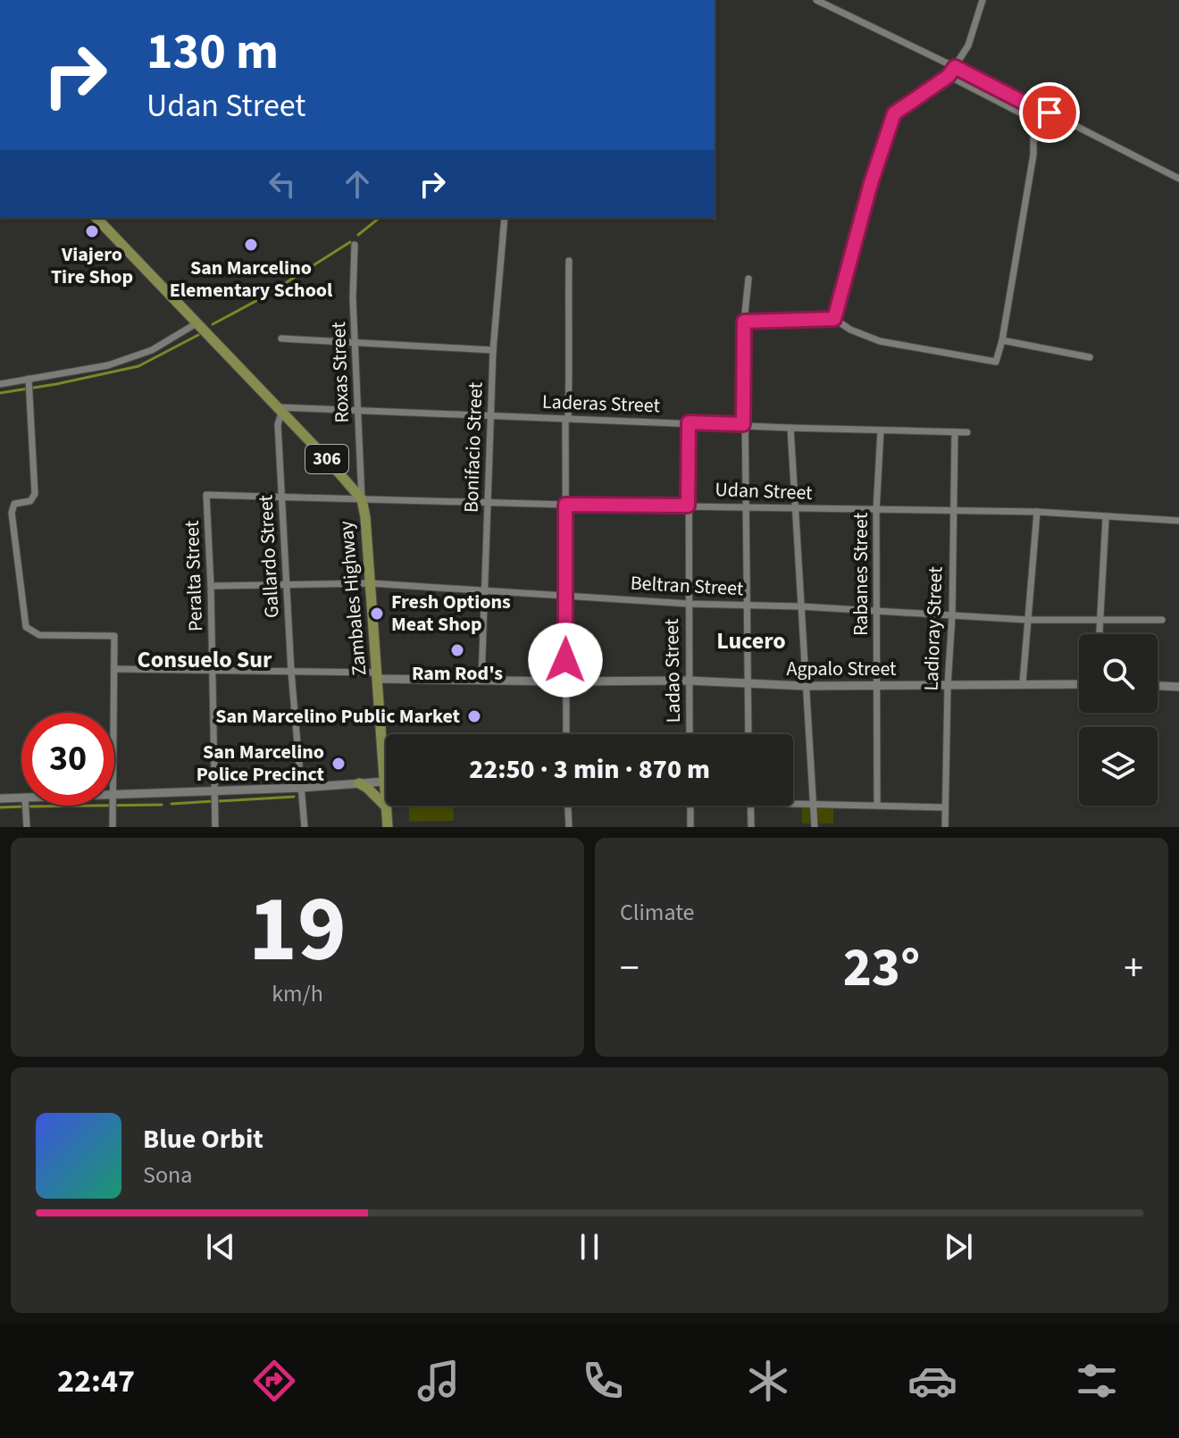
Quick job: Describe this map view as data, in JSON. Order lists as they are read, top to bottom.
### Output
{
  "streets": {
    "main road": ["306", "Zambales Highway"],
    "street": [
      "Roxas Street",
      "Laderas Street",
      "Bonifacio Street",
      "Udan Street",
      "Gallardo Street",
      "Rabanes Street",
      "Peralta Street",
      "Beltran Street",
      "Ladioray Street",
      "Agpalo Street",
      "Ladao Street"
    ]
  },
  "crossings": [
    ["Roxas Street", "Laderas Street"],
    ["Roxas Street", "Udan Street"],
    ["Roxas Street", "Zambales Highway"],
    ["Laderas Street", "Bonifacio Street"],
    ["Laderas Street", "Gallardo Street"],
    ["Laderas Street", "Rabanes Street"],
    ["Laderas Street", "Zambales Highway"],
    ["Laderas Street", "Ladioray Street"],
    ["Laderas Street", "Ladao Street"],
    ["Bonifacio Street", "Udan Street"],
    ["Bonifacio Street", "Beltran Street"],
    ["Bonifacio Street", "Agpalo Street"],
    ["Udan Street", "Gallardo Street"],
    ["Udan Street", "Rabanes Street"],
    ["Udan Street", "Peralta Street"],
    ["Udan Street", "Zambales Highway"],
    ["Udan Street", "Ladioray Street"],
    ["Udan Street", "Ladao Street"],
    ["Gallardo Street", "Beltran Street"],
    ["Gallardo Street", "Zambales Highway"],
    ["Gallardo Street", "Agpalo Street"],
    ["Rabanes Street", "Beltran Street"],
    ["Rabanes Street", "Agpalo Street"],
    ["Peralta Street", "Beltran Street"],
    ["Peralta Street", "Agpalo Street"],
    ["Beltran Street", "Zambales Highway"],
    ["Beltran Street", "Ladioray Street"],
    ["Beltran Street", "Ladao Street"],
    ["Zambales Highway", "Agpalo Street"],
    ["Ladioray Street", "Agpalo Street"],
    ["Agpalo Street", "Ladao Street"]
  ],
  "districts": ["Lucero", "Consuelo Sur"],
  "places": [
    "Viajero Tire Shop",
    "San Marcelino Elementary School",
    "Fresh Options Meat Shop",
    "Ram Rod's",
    "San Marcelino Public Market",
    "San Marcelino Police Precinct"
  ],
  "page": {
    "turn": ["130 m", "Udan Street"],
    "limit": "30",
    "trip": "22:50 · 3 min · 870 m",
    "tile": [
      ["19", "km/h"],
      "Climate"
    ],
    "heat": ["−", "23°", "+"],
    "song": ["Blue Orbit", "Sona"],
    "tabs": "22:47"
  }
}
